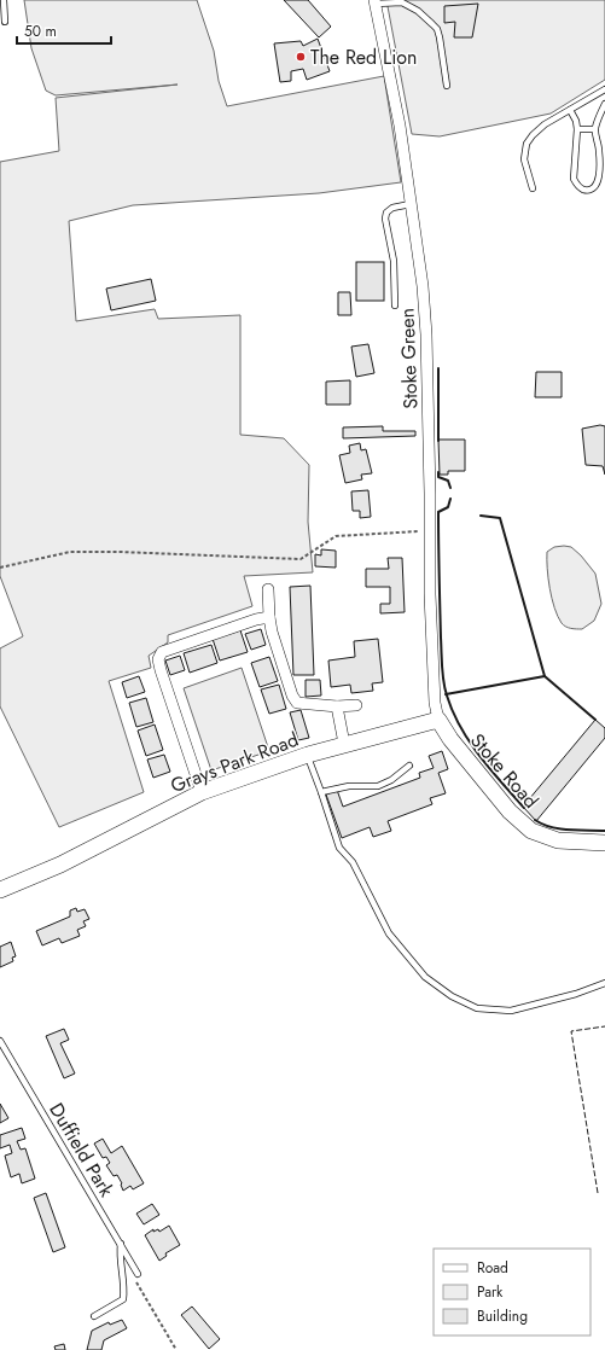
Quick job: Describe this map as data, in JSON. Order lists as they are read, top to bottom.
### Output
{
  "streets": {
    "main road": ["Grays Park Road", "Stoke Road"],
    "street": ["Stoke Green"],
    "lane": ["Duffield Park"]
  },
  "crossings": [
    ["Stoke Green", "Grays Park Road"],
    ["Stoke Green", "Stoke Road"],
    ["Grays Park Road", "Stoke Road"]
  ],
  "places": ["The Red Lion"],
  "legend": ["Road", "Park", "Building"],
  "scale_bar": "50 m"
}
